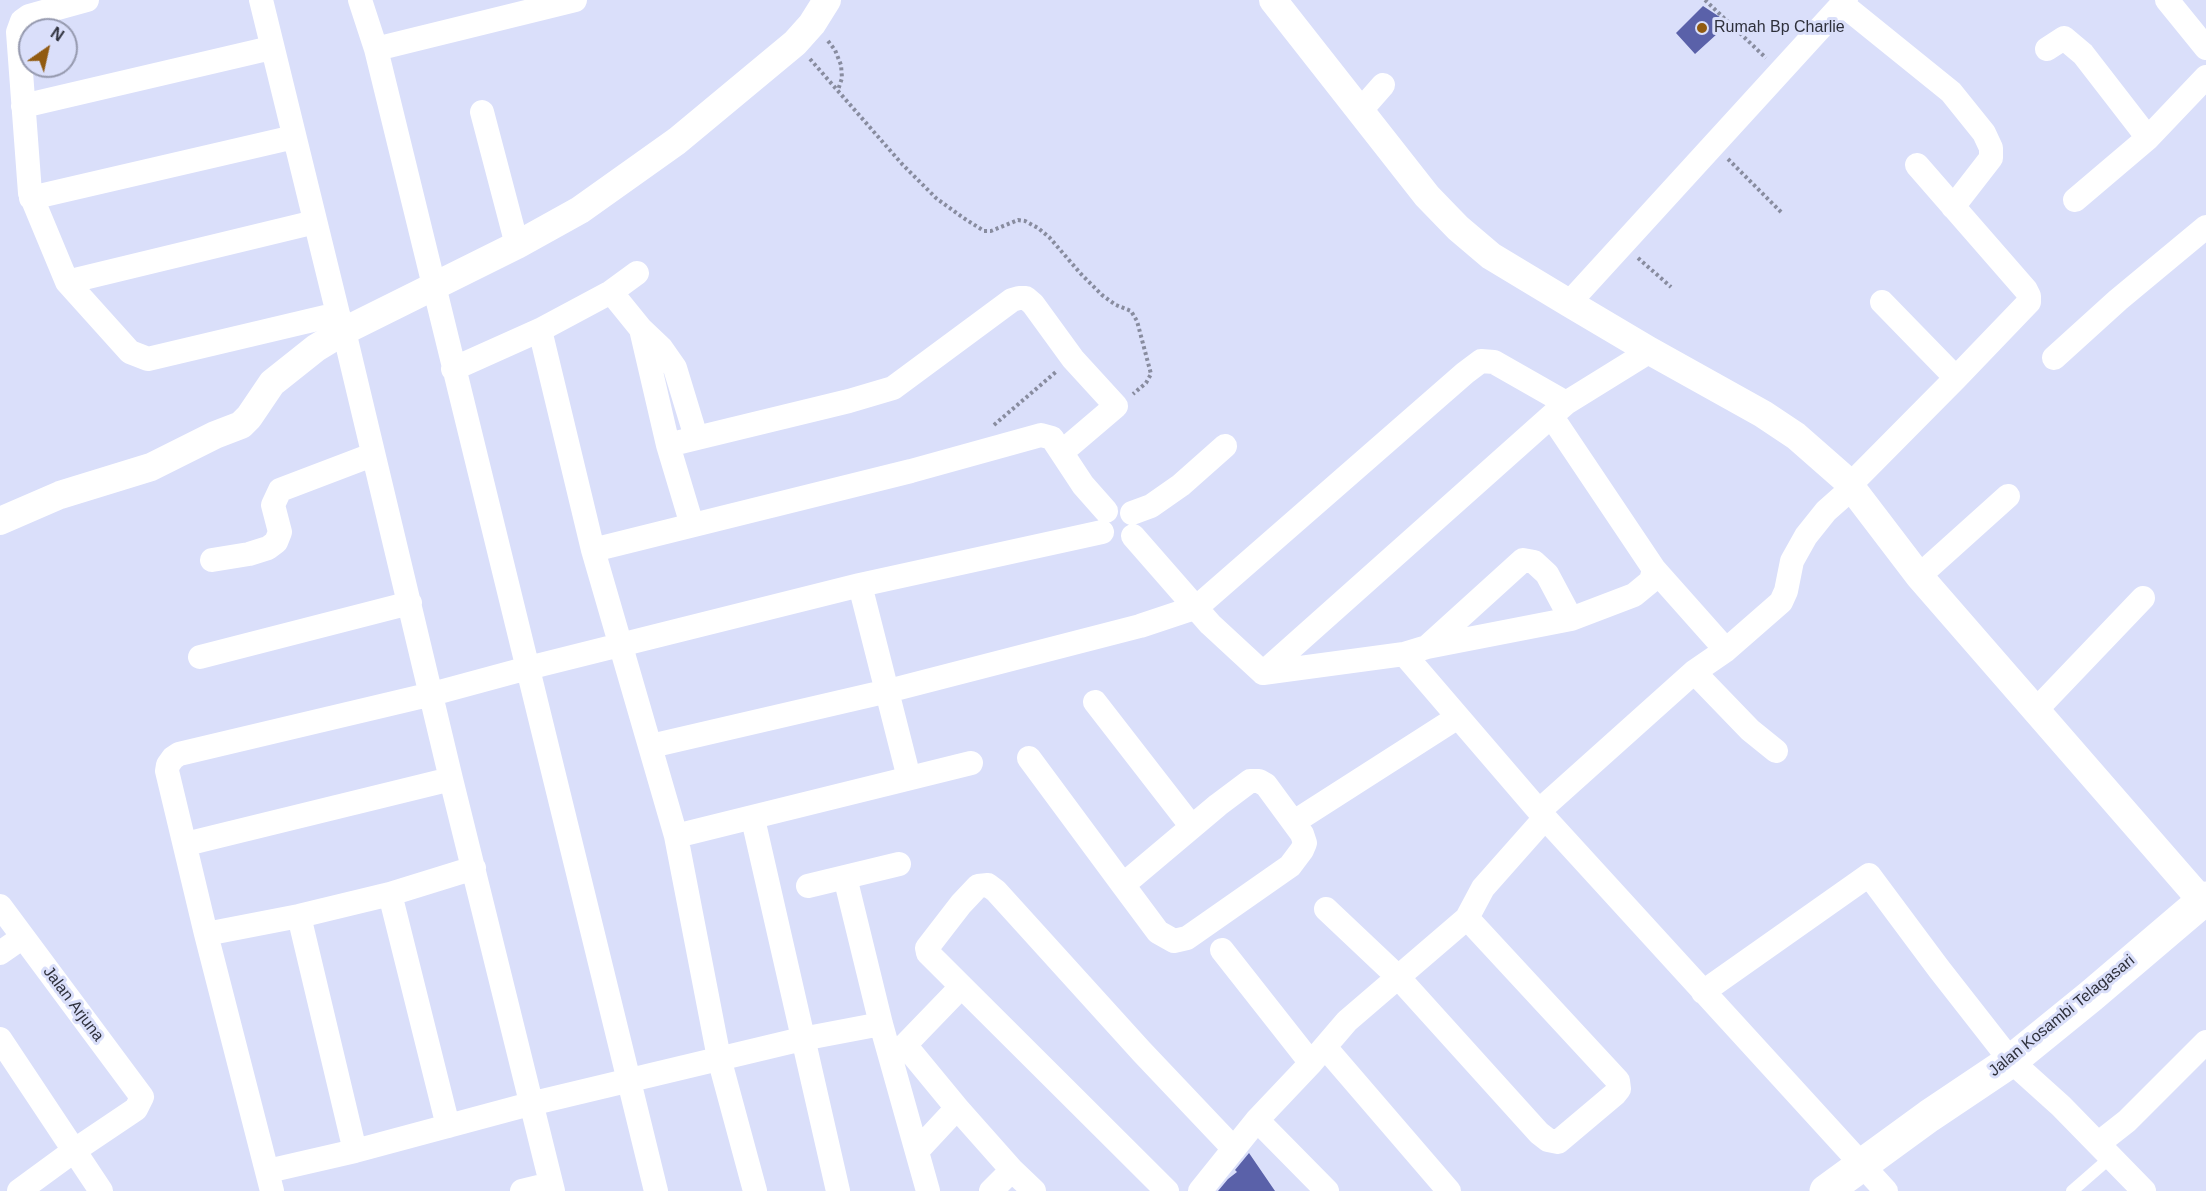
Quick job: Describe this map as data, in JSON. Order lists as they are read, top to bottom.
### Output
{
  "streets": {
    "main road": ["Jalan Kosambi Telagasari"],
    "street": ["Jalan Arjuna"]
  },
  "places": ["Rumah Bp Charlie"],
  "north": "top right"
}
